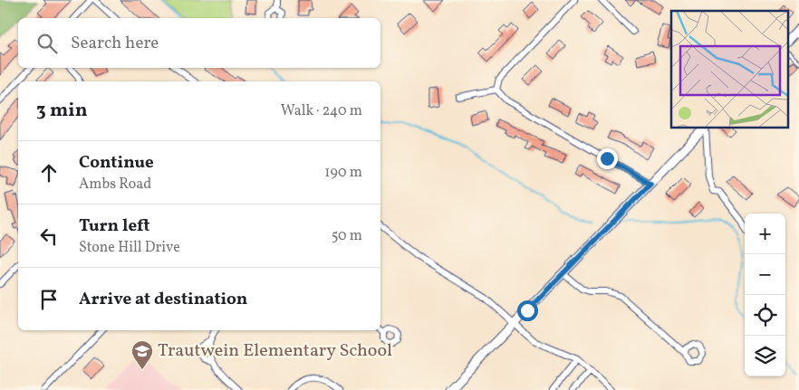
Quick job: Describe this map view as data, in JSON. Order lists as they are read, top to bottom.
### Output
{
  "places": {
    "school or university": ["Trautwein Elementary School"]
  },
  "page": {
    "search": "Search here",
    "heading": ["3 min", "Walk · 240 m"],
    "list": [
      ["Continue", "Ambs Road", "190 m"],
      ["Turn left", "Stone Hill Drive", "50 m"],
      "Arrive at destination"
    ],
    "map_buttons": ["+", "−"]
  }
}
